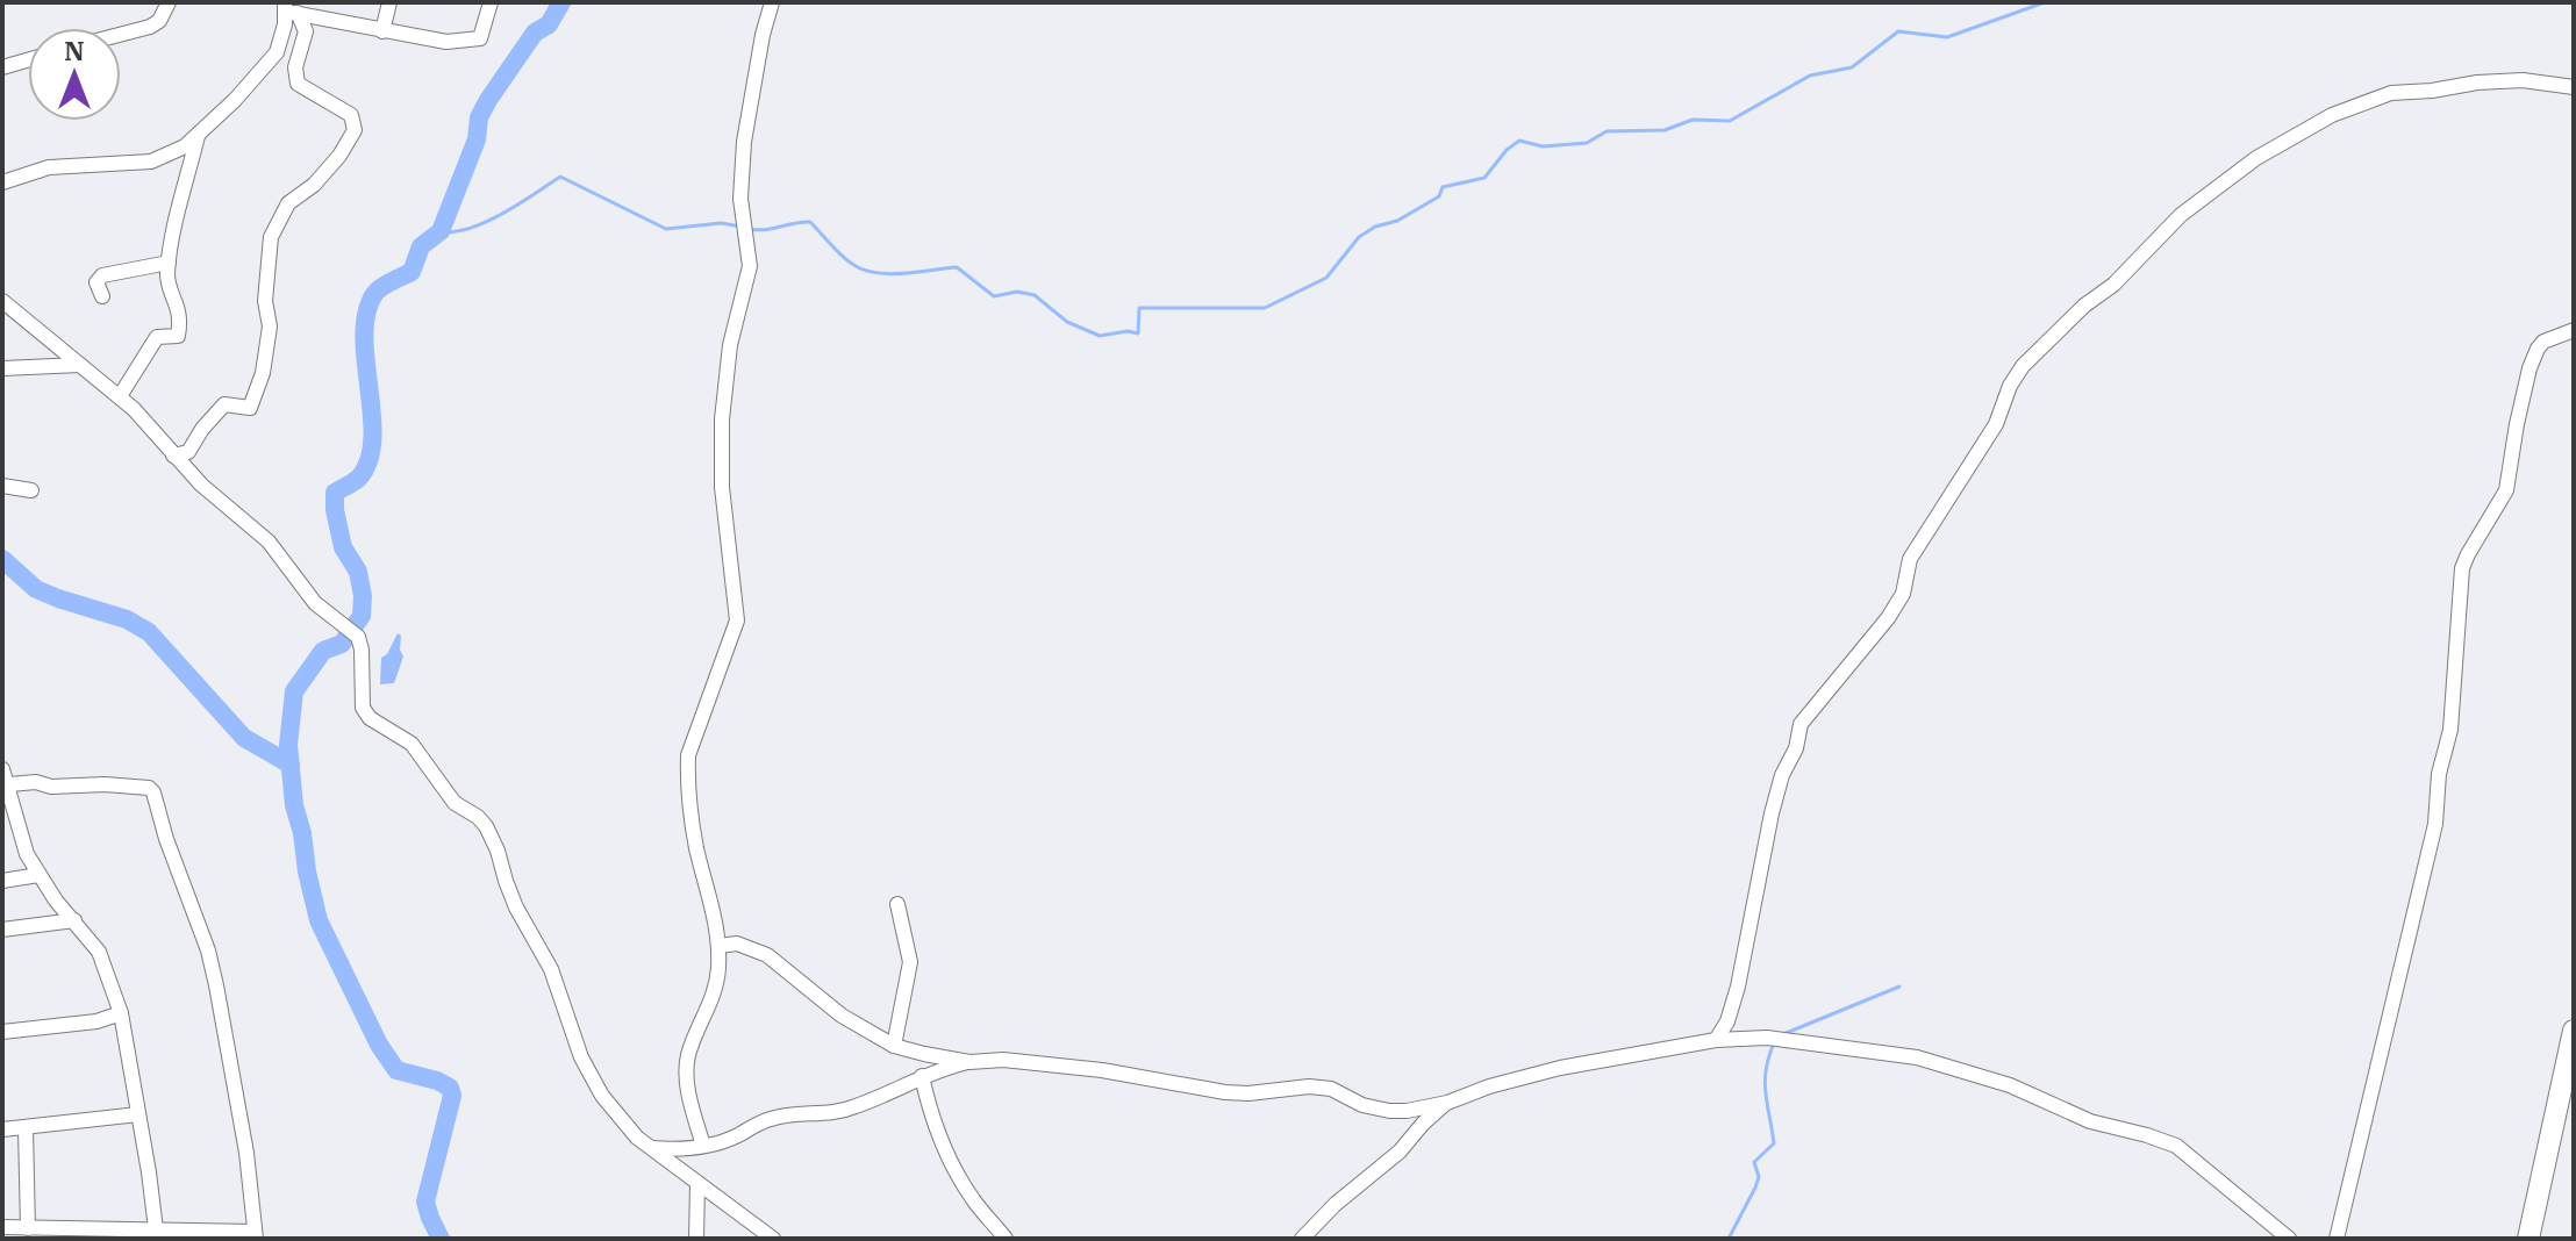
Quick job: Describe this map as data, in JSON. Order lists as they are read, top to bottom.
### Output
{
  "north": "top"
}
